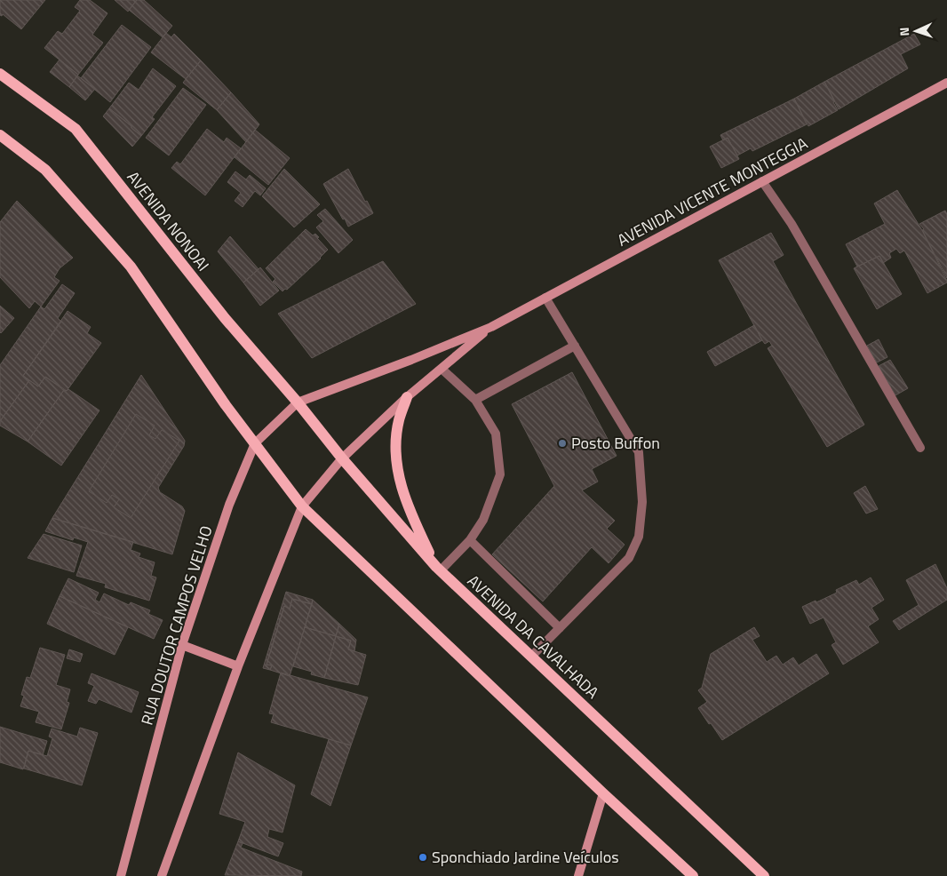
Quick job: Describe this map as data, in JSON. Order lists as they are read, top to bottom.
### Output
{
  "streets": {
    "main road": [
      "AVENIDA VICENTE MONTEGGIA",
      "AVENIDA NONOAI",
      "RUA DOUTOR CAMPOS VELHO",
      "AVENIDA DA CAVALHADA"
    ]
  },
  "crossings": [
    ["AVENIDA VICENTE MONTEGGIA", "AVENIDA NONOAI"],
    ["AVENIDA VICENTE MONTEGGIA", "RUA DOUTOR CAMPOS VELHO"],
    ["AVENIDA VICENTE MONTEGGIA", "AVENIDA DA CAVALHADA"],
    ["AVENIDA NONOAI", "RUA DOUTOR CAMPOS VELHO"],
    ["AVENIDA NONOAI", "AVENIDA DA CAVALHADA"],
    ["RUA DOUTOR CAMPOS VELHO", "AVENIDA DA CAVALHADA"]
  ],
  "places": ["Posto Buffon", "Sponchiado Jardine Veículos"],
  "north": "left"
}
